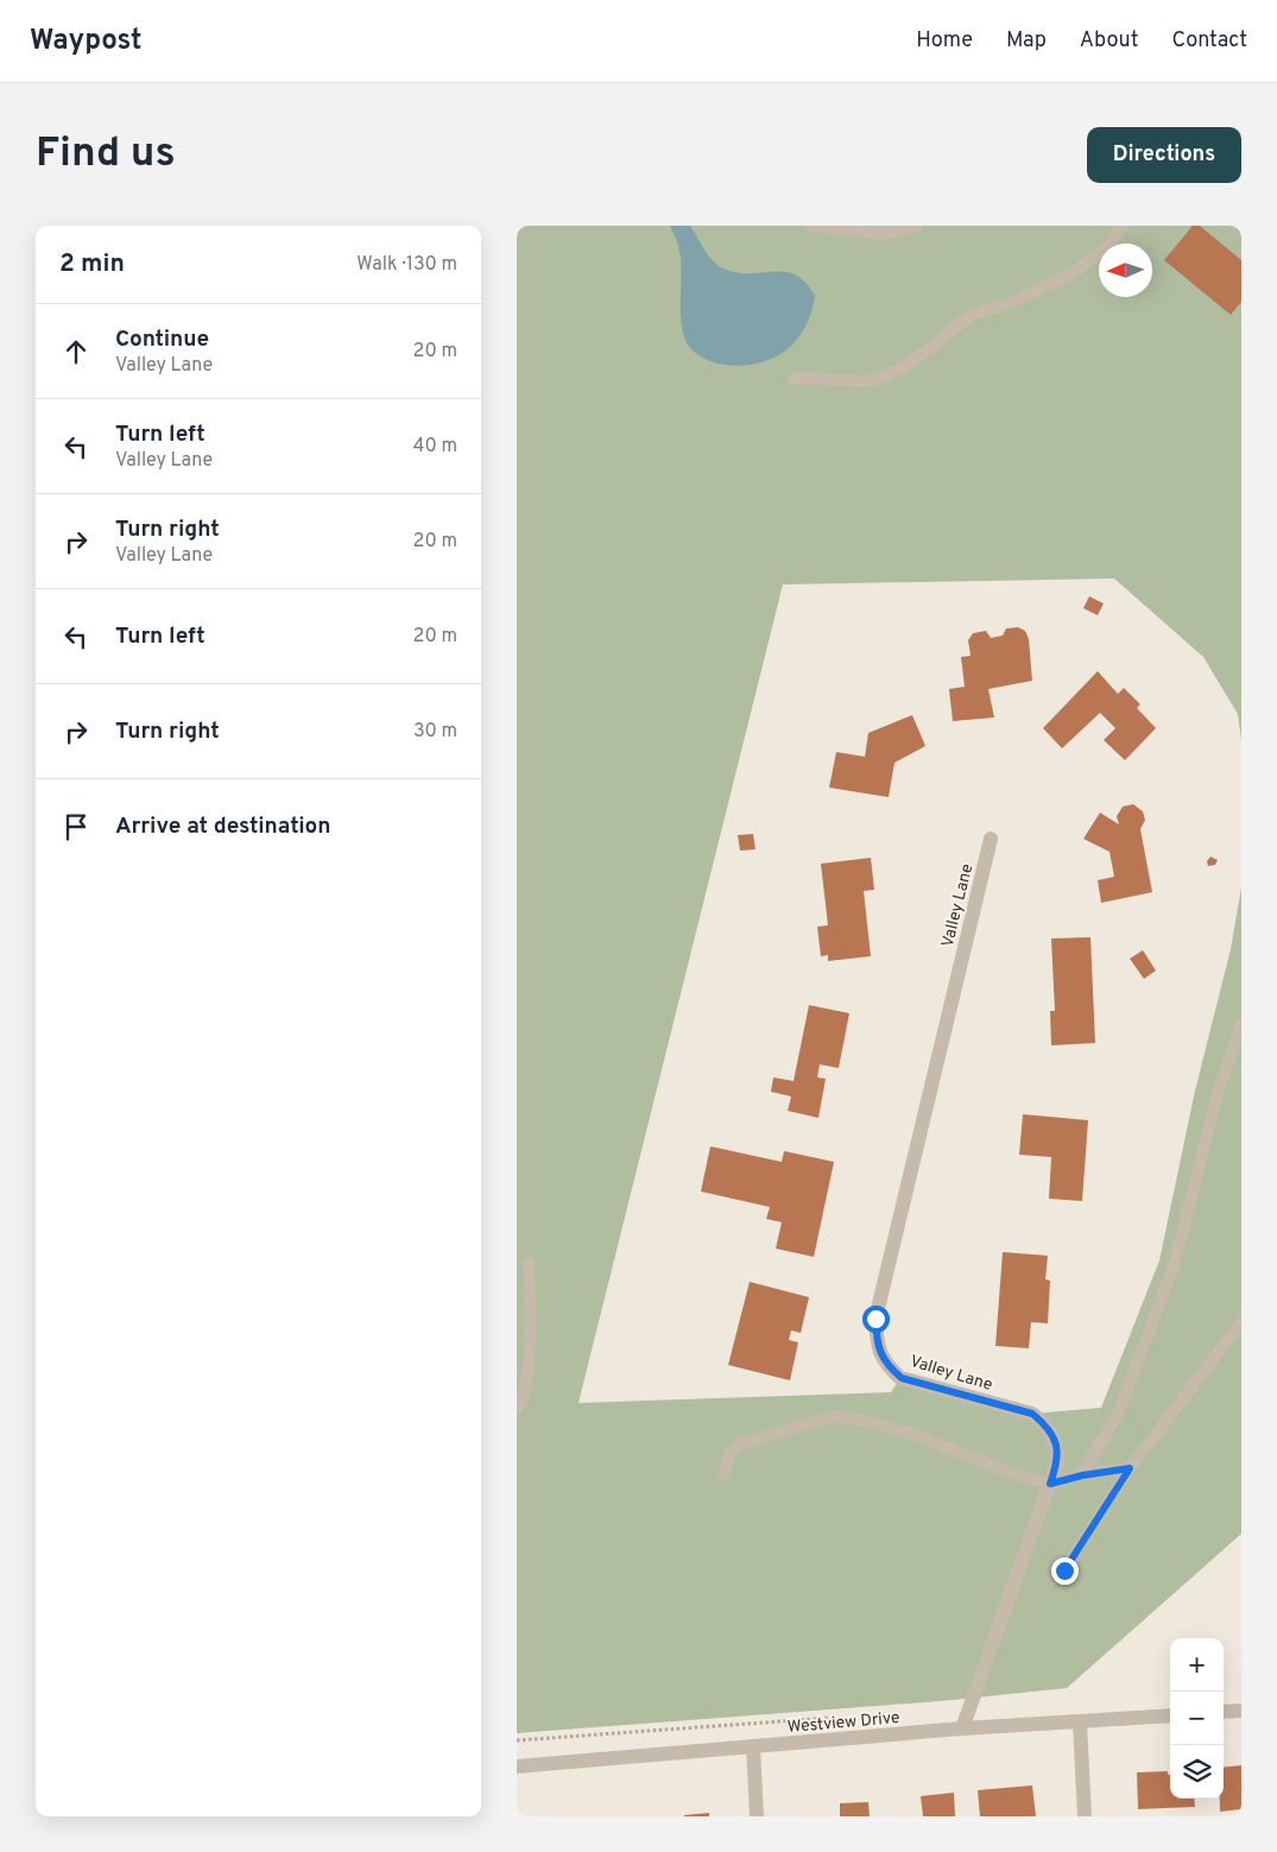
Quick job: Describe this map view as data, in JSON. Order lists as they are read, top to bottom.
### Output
{
  "streets": {
    "street": ["Valley Lane", "Westview Drive"]
  },
  "crossings": [
    ["Valley Lane", "Westview Drive"]
  ],
  "north": "left",
  "page": {
    "header": "Waypost",
    "nav": [
      "Home",
      "Map",
      "About",
      "Contact"
    ],
    "buttons": "Directions",
    "title": "Find us",
    "heading": ["2 min", "Walk · 130 m"],
    "list": [
      ["Continue", "Valley Lane", "20 m"],
      ["Turn left", "Valley Lane", "40 m"],
      ["Turn right", "Valley Lane", "20 m"],
      ["Turn left", "20 m"],
      ["Turn right", "30 m"],
      "Arrive at destination"
    ],
    "map_buttons": ["+", "−"]
  }
}
